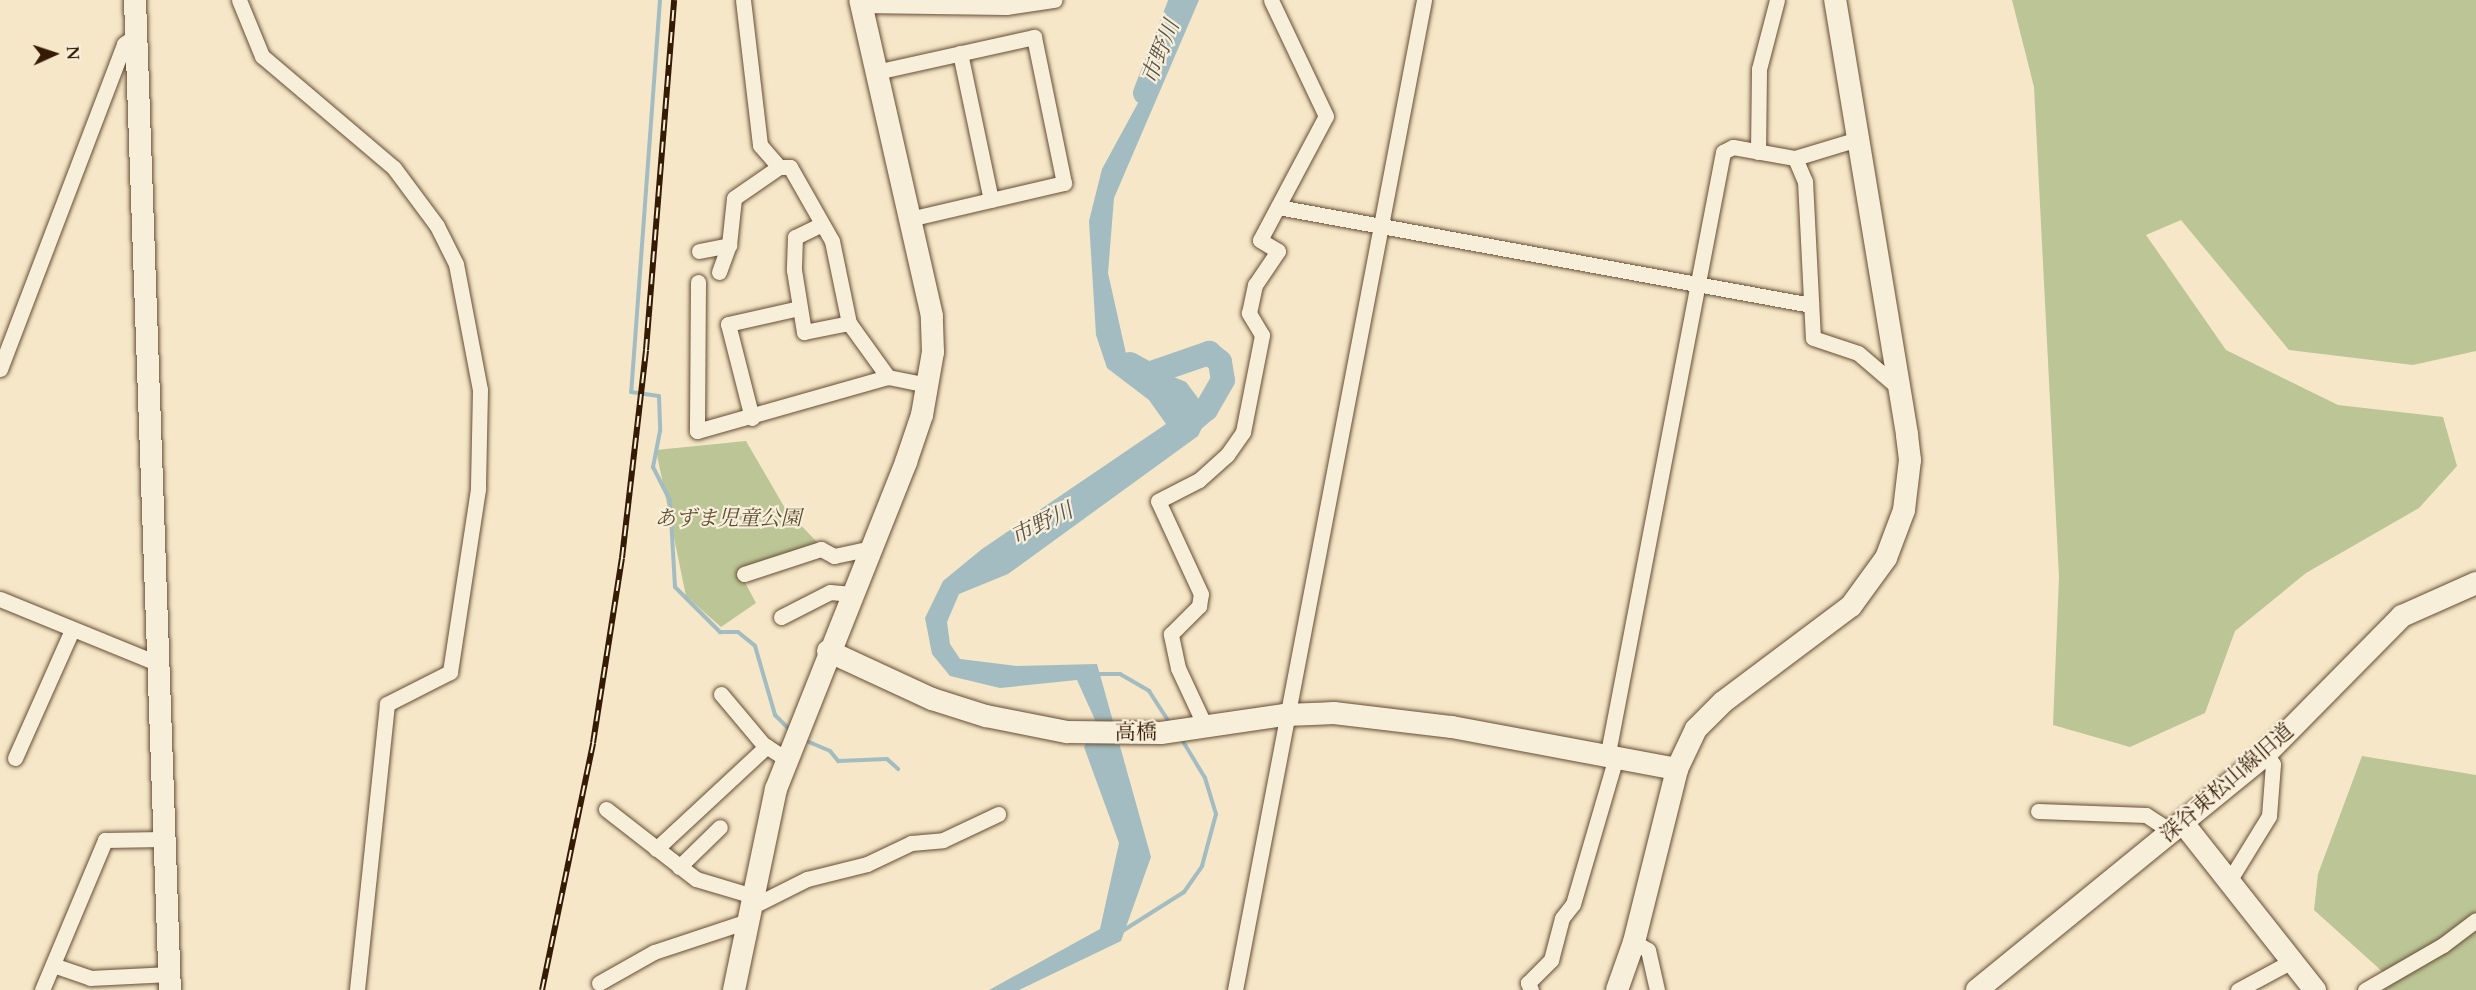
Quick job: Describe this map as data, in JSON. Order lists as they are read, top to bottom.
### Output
{
  "streets": {
    "street": ["高橋", "深谷東松山線旧道"]
  },
  "water": ["市野川"],
  "parks": ["あずま児童公園"],
  "north": "right"
}
